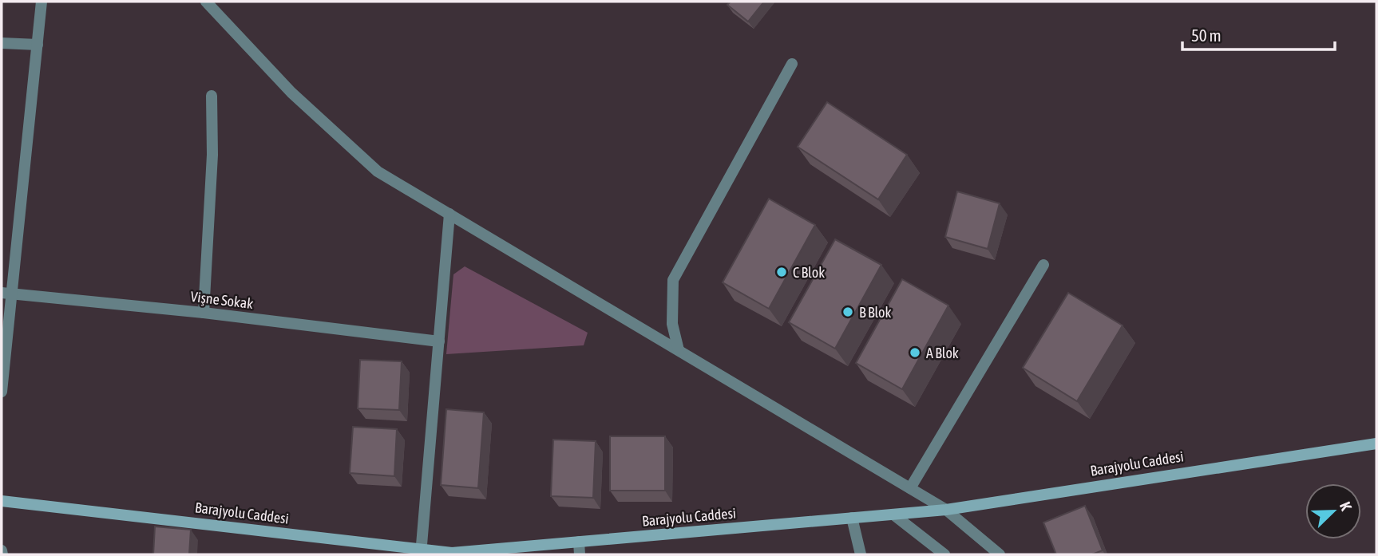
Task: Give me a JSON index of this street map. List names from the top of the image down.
{
  "streets": {
    "street": ["Vişne Sokak", "Barajyolu Caddesi"]
  },
  "places": ["C Blok", "B Blok", "A Blok"],
  "scale_bar": "50 m",
  "north": "top right"
}
